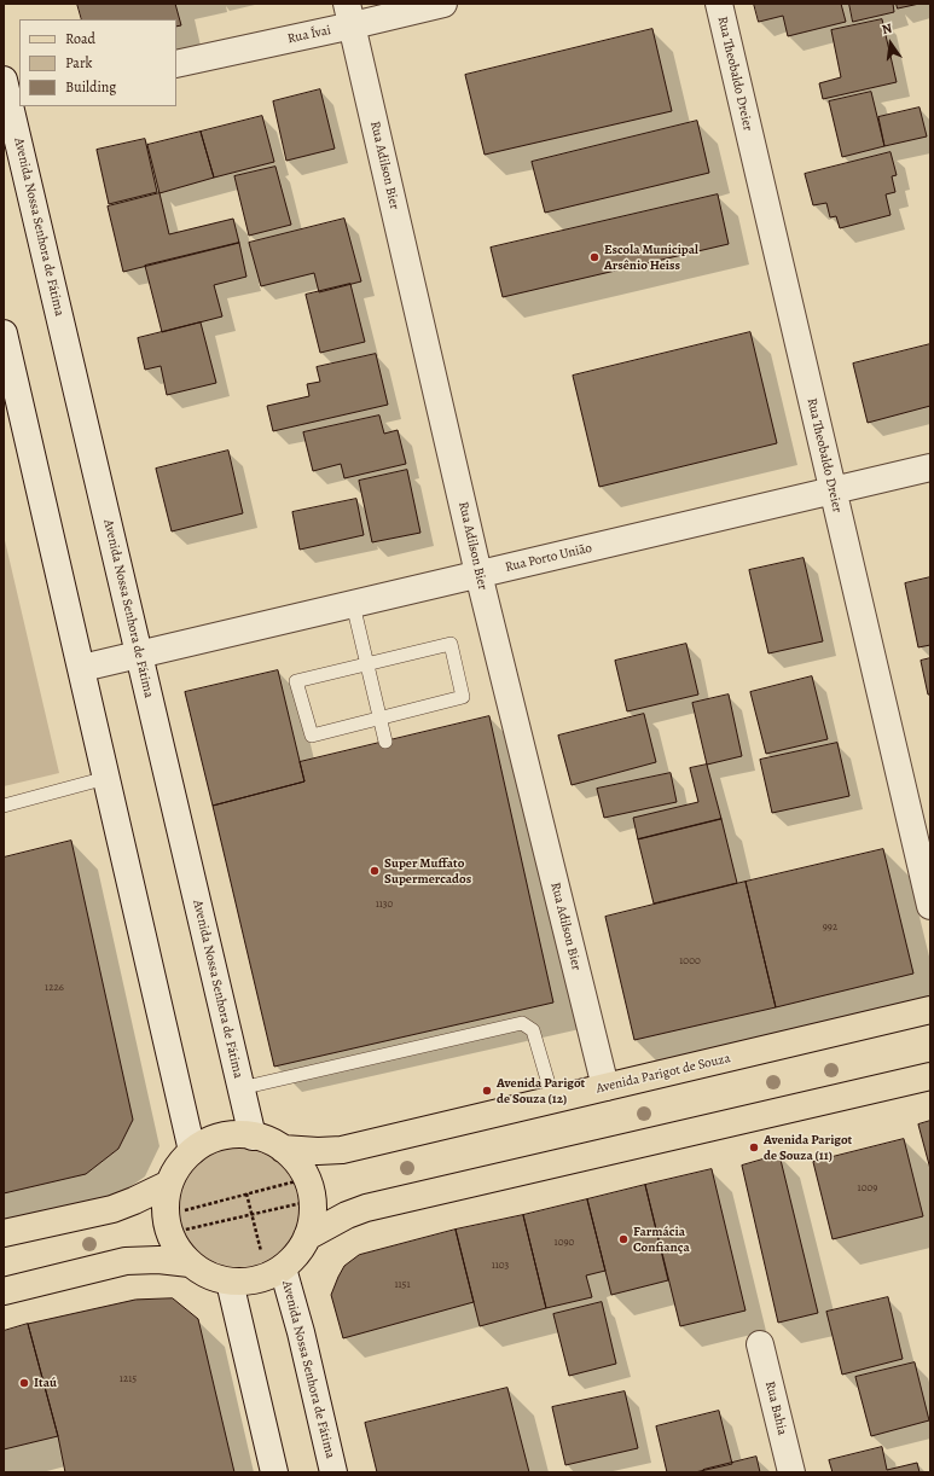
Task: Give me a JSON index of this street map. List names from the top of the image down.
{
  "streets": {
    "main road": ["Avenida Parigot de Souza"],
    "street": [
      "Rua Ívai",
      "Rua Theobaldo Dreier",
      "Rua Adilson Bier",
      "Avenida Nossa Senhora de Fátima",
      "Rua Porto União",
      "Rua Bahia"
    ]
  },
  "crossings": [
    ["Rua Ívai", "Rua Adilson Bier"],
    ["Rua Theobaldo Dreier", "Rua Porto União"],
    ["Rua Adilson Bier", "Rua Porto União"],
    ["Rua Adilson Bier", "Avenida Parigot de Souza"],
    ["Avenida Nossa Senhora de Fátima", "Rua Porto União"],
    ["Avenida Nossa Senhora de Fátima", "Avenida Parigot de Souza"]
  ],
  "places": [
    "Escola Municipal Arsênio Heiss",
    "Super Muffato Supermercados",
    "Avenida Parigot de Souza (12)",
    "Avenida Parigot de Souza (11)",
    "Farmácia Confiança",
    "Itaú"
  ],
  "house_numbers": [
    "1130",
    "992",
    "1000",
    "1226",
    "1009",
    "1090",
    "1103",
    "1151",
    "1215"
  ],
  "legend": ["Road", "Park", "Building"],
  "north": "top"
}
